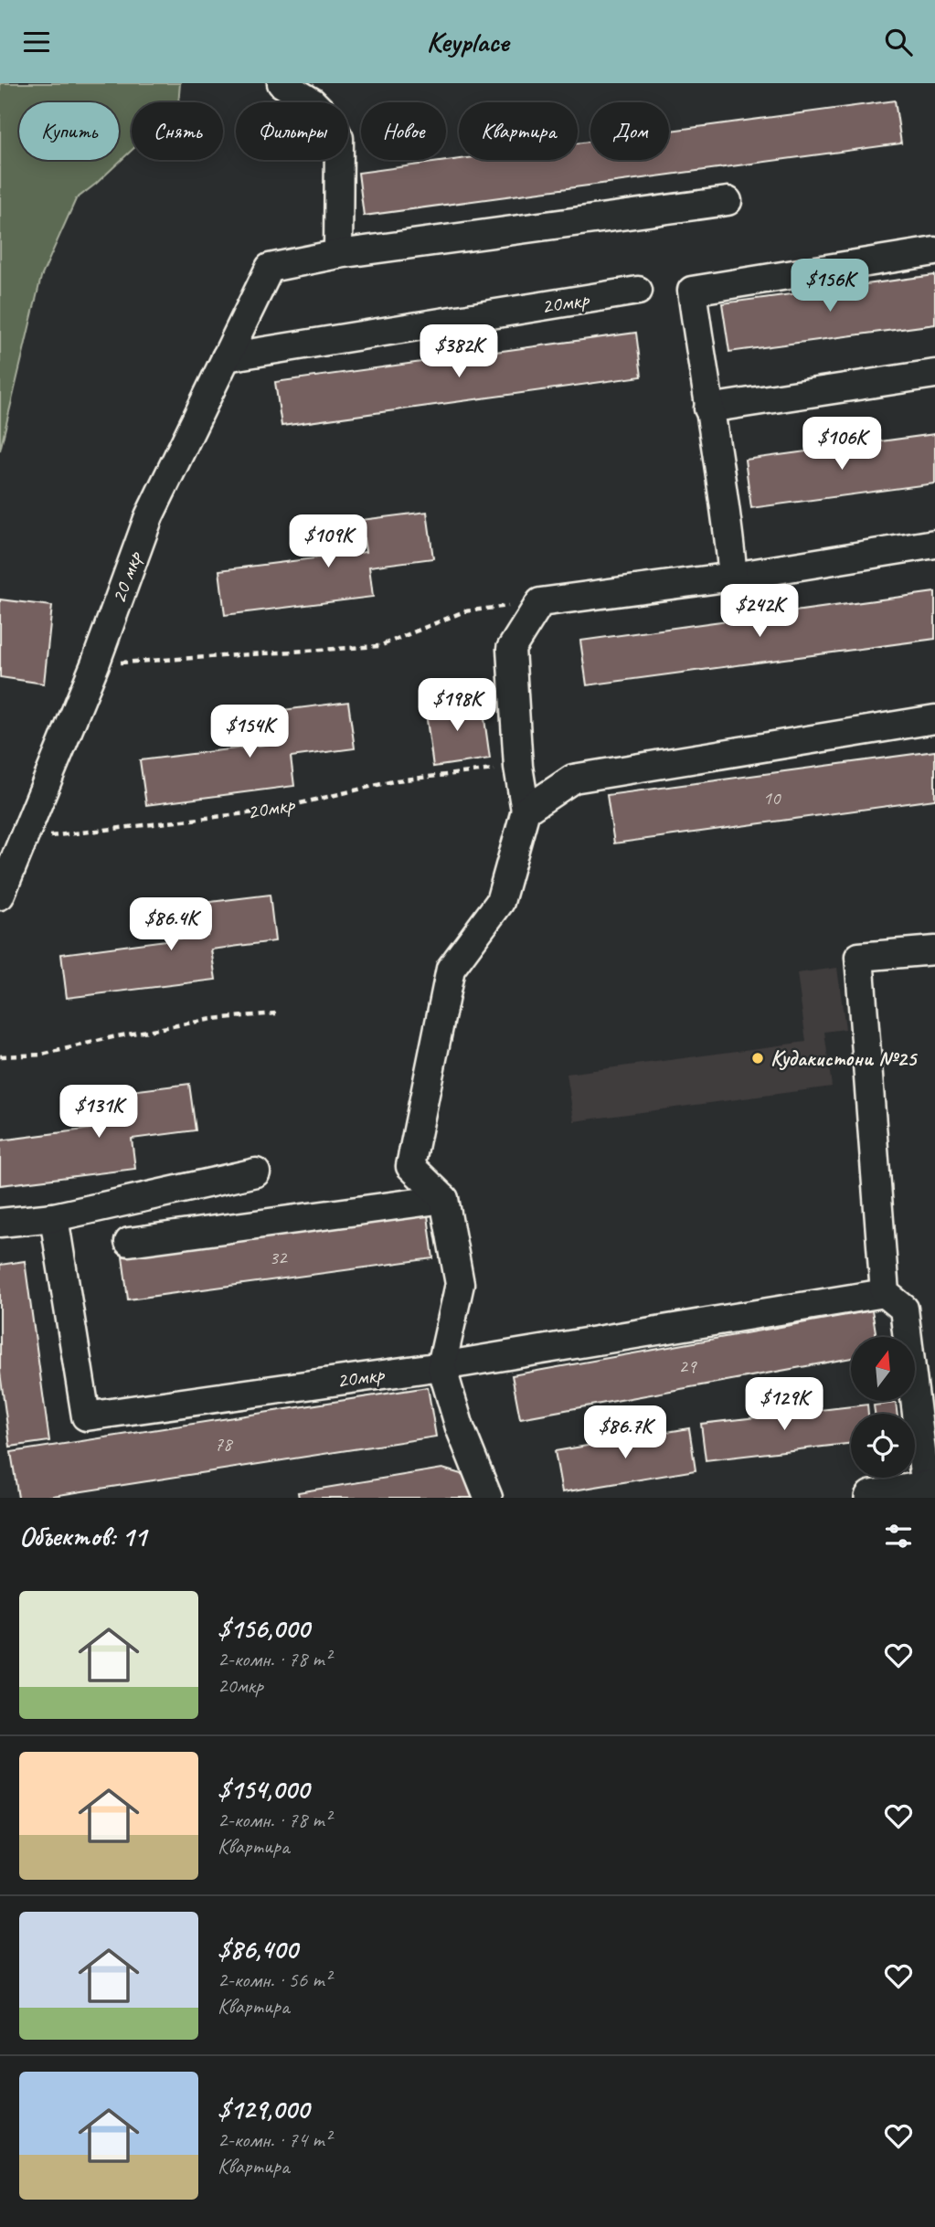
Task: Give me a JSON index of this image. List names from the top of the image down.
{
  "streets": {
    "street": ["20мкр", "20 мкр"]
  },
  "crossings": [
    ["20мкр", "20 мкр"]
  ],
  "places": ["Кудакистони №25"],
  "house_numbers": [
    "10",
    "32",
    "29",
    "78"
  ],
  "north": "top",
  "page": {
    "header": "Keyplace",
    "chip": [
      "Купить",
      "Снять",
      "Фильтры",
      "Новое",
      "Квартира",
      "Дом"
    ],
    "price": [
      "$156K",
      "$382K",
      "$106K",
      "$109K",
      "$242K",
      "$198K",
      "$154K",
      "$86.4K",
      "$131K",
      "$129K",
      "$86.7K"
    ],
    "heading": "Объектов: 11",
    "list": [
      {
        "name": "$156,000",
        "note": "2-комн. · 78 m² · 20мкр"
      },
      {
        "name": "$154,000",
        "note": "2-комн. · 78 m² · Квартира"
      },
      {
        "name": "$86,400",
        "note": "2-комн. · 56 m² · Квартира"
      },
      {
        "name": "$129,000",
        "note": "2-комн. · 74 m² · Квартира"
      }
    ]
  }
}
